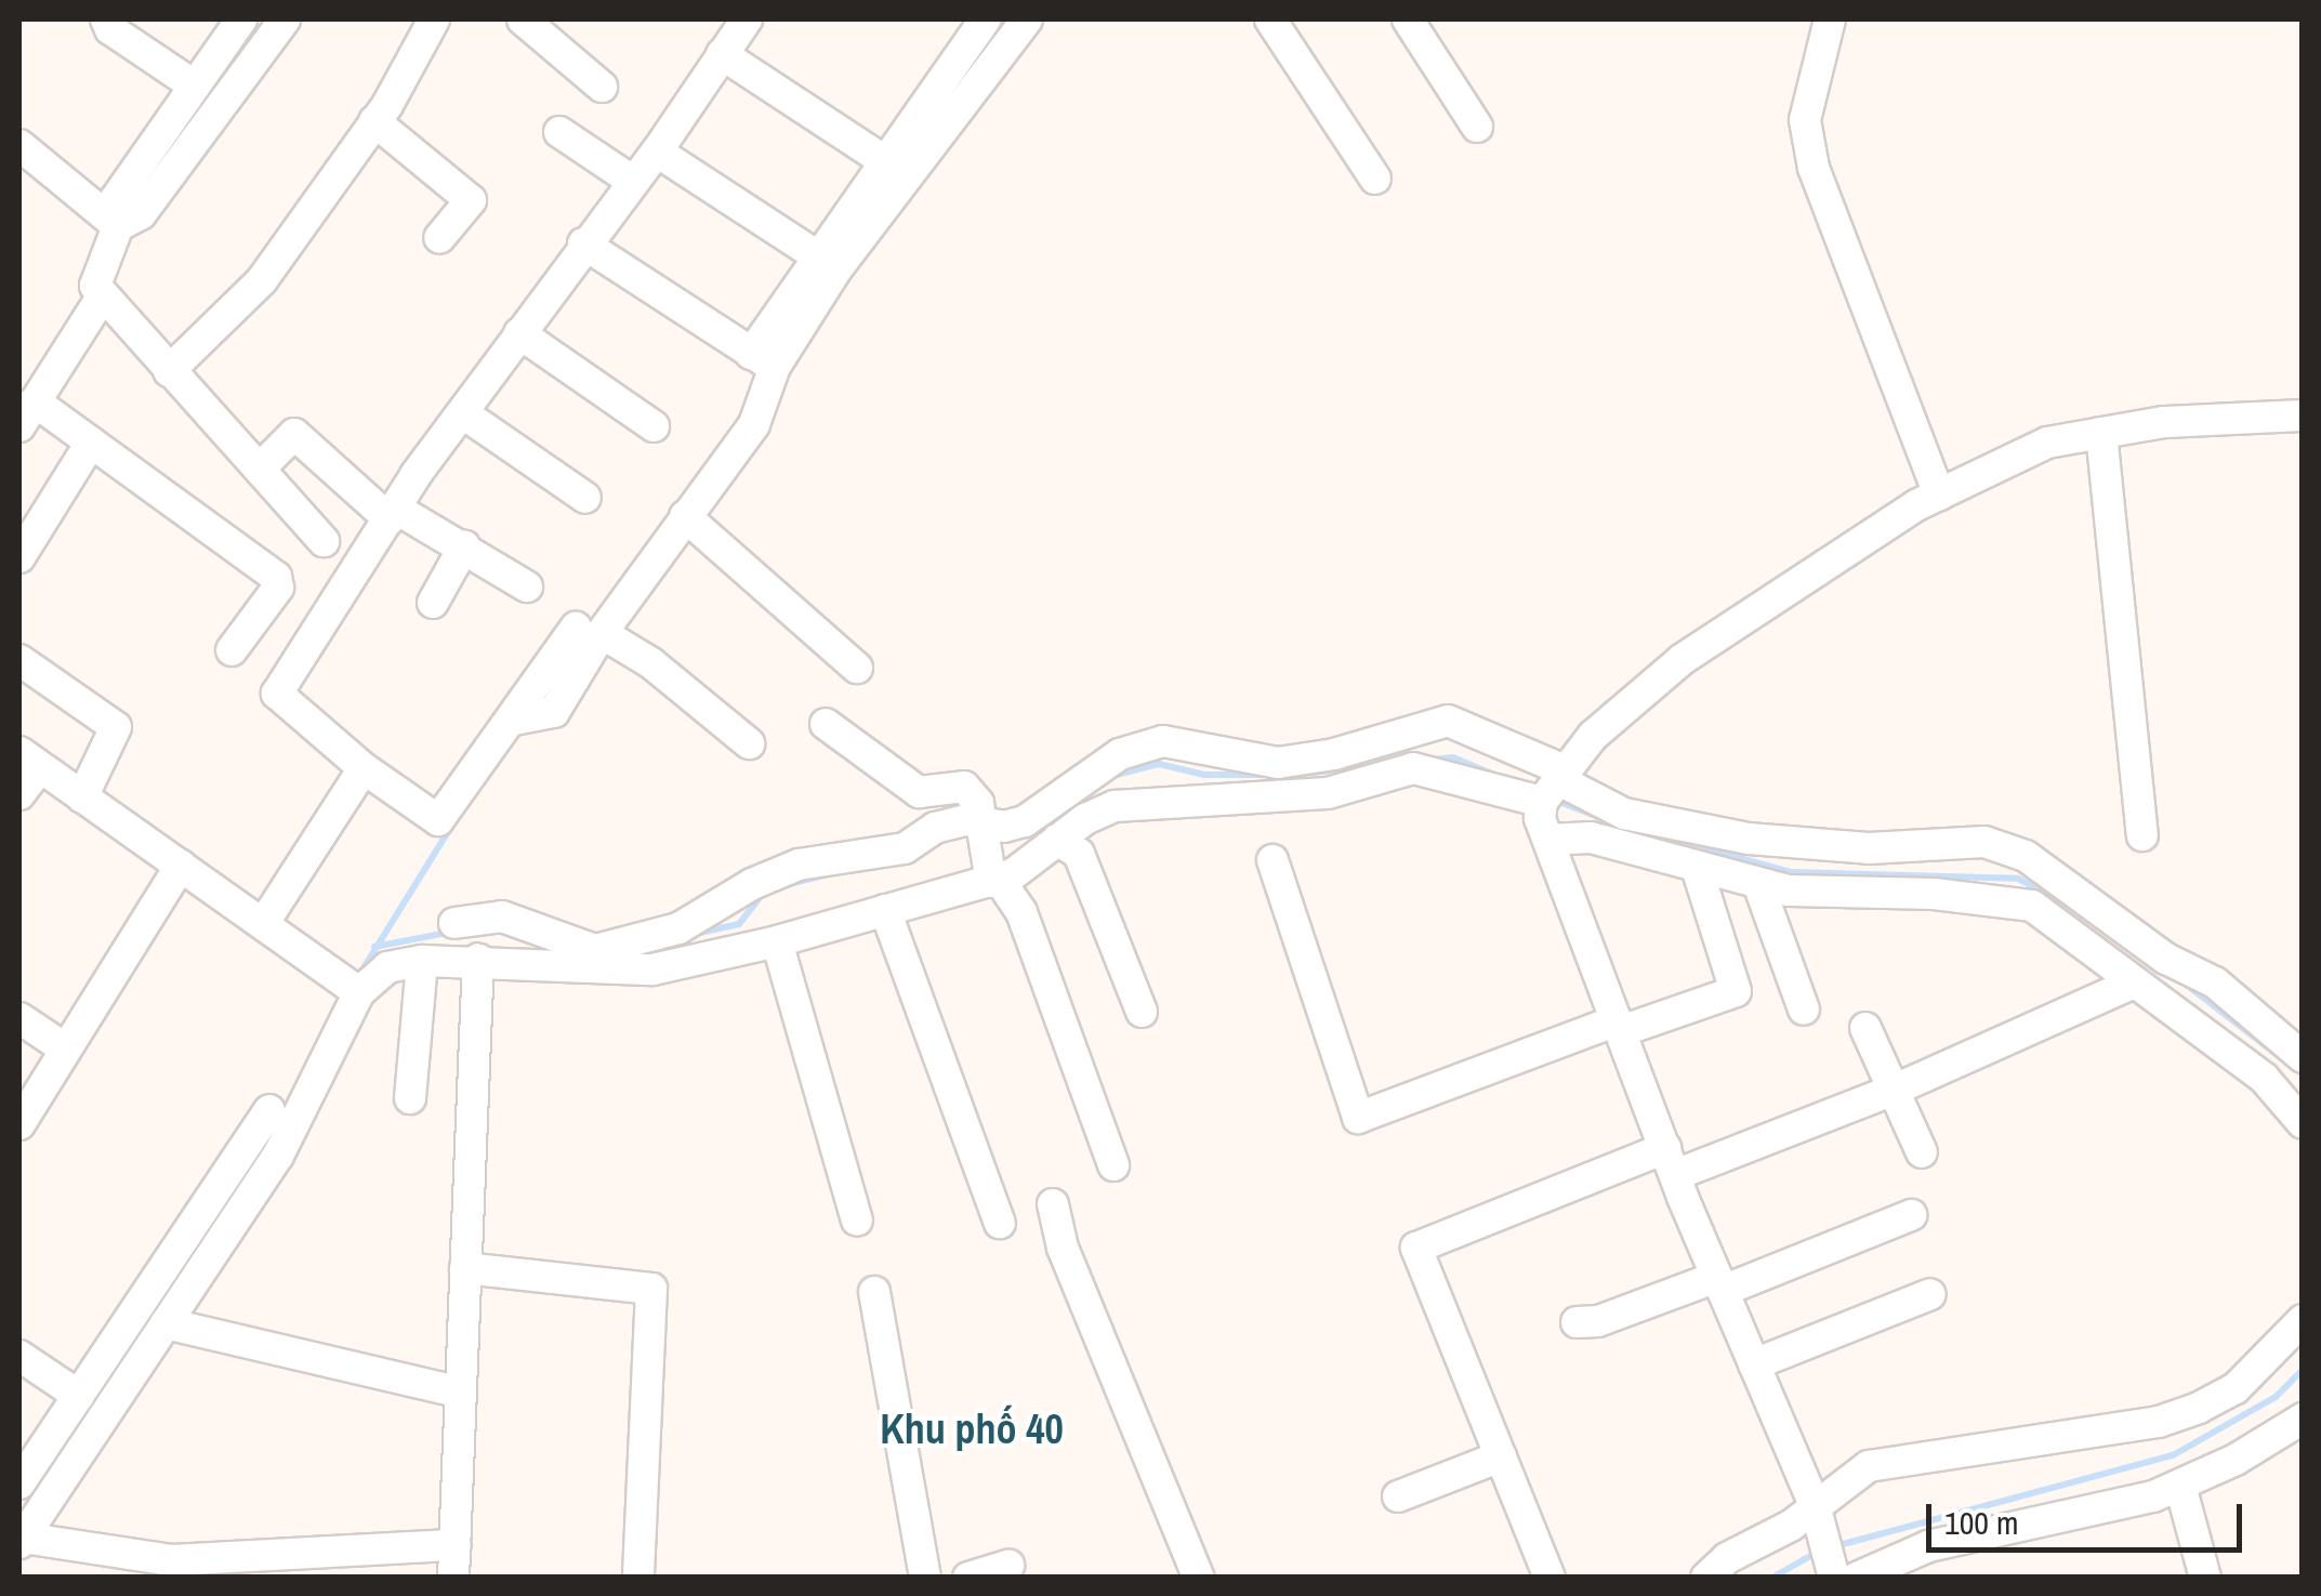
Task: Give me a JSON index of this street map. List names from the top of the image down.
{
  "districts": ["Khu phố 40"],
  "scale_bar": "100 m"
}
